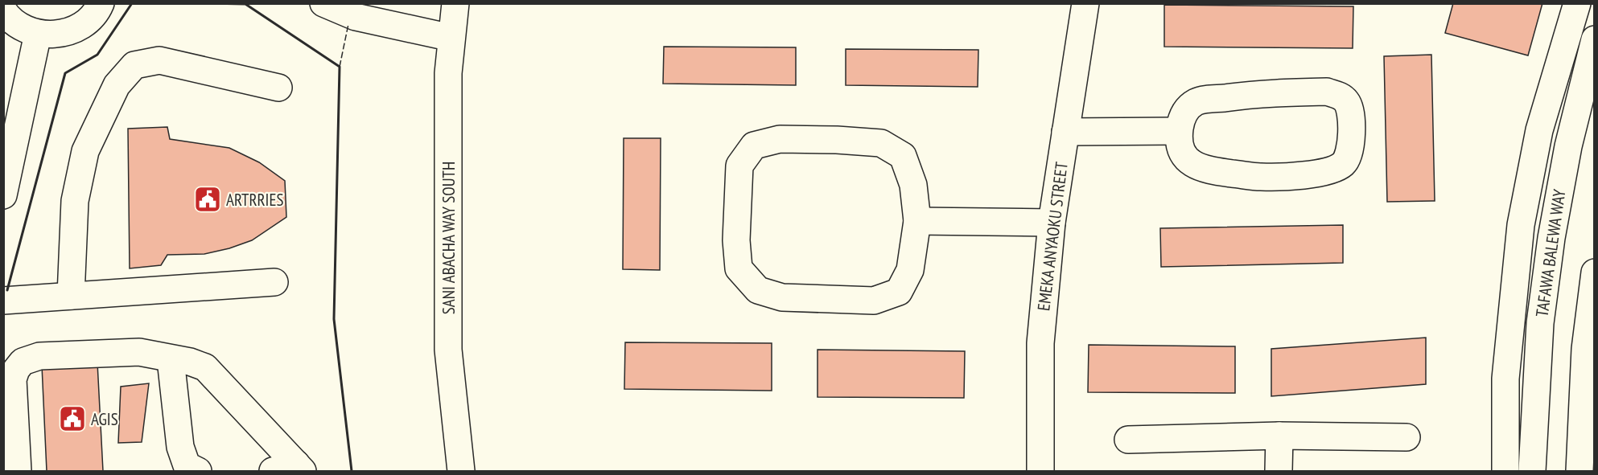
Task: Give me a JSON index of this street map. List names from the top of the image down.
{
  "streets": {
    "main road": ["EMEKA ANYAOKU STREET", "SANI ABACHA WAY SOUTH", "TAFAWA BALEWA WAY"]
  },
  "places": {
    "public building": ["ARTRRIES", "AGIS"]
  }
}
